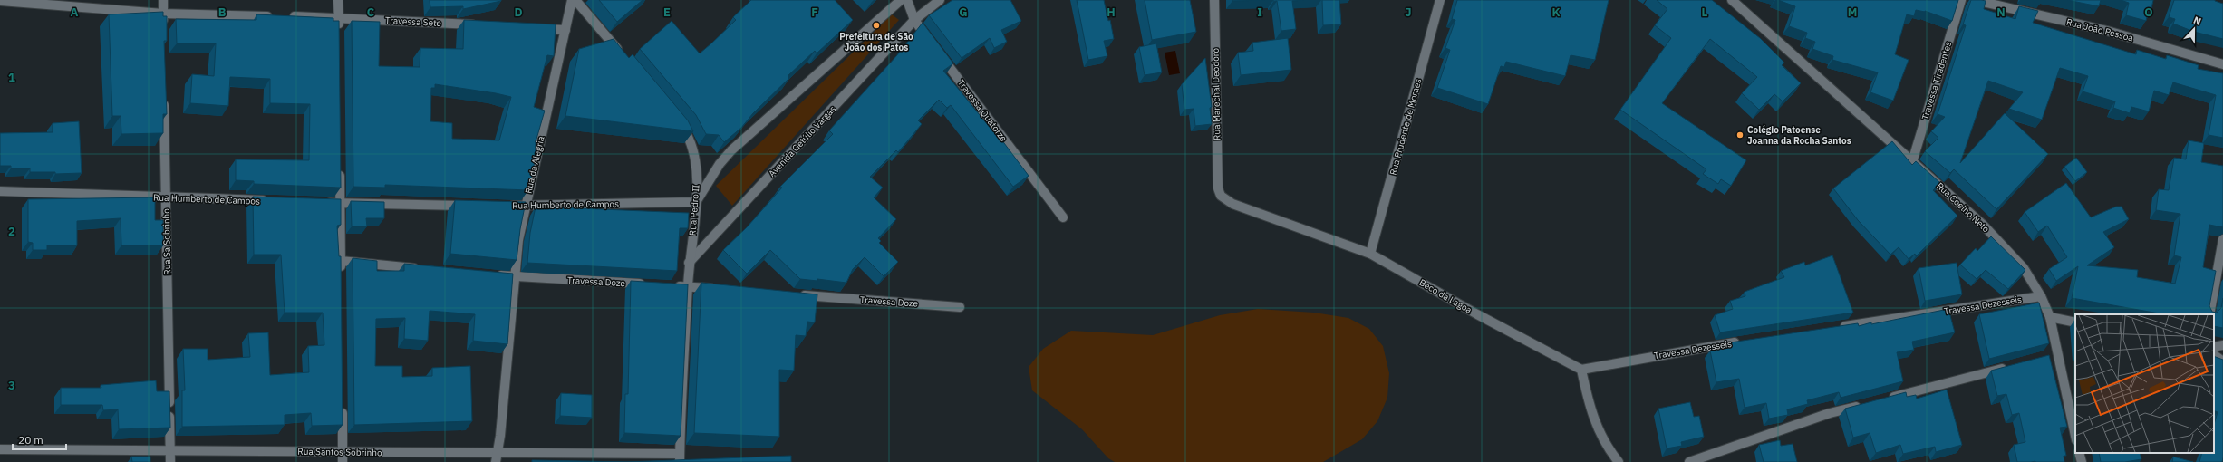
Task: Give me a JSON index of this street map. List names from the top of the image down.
{
  "streets": {
    "street": [
      "Travessa Sete",
      "Rua João Pessoa",
      "Travessa Tiradentes",
      "Rua Marechal Deodoro",
      "Travessa Quatorze",
      "Rua Prudente de Moraes",
      "Avenida Getúlio Vargas",
      "Rua da Alegria",
      "Rua Humberto de Campos",
      "Rua Coelho Neto",
      "Rua Pedro II",
      "Rua Sa Sobrinho",
      "Travessa Doze",
      "Beco da Lagoa",
      "Travessa Dezesseis",
      "Rua Santos Sobrinho"
    ]
  },
  "crossings": [
    ["Travessa Tiradentes", "Rua Coelho Neto"],
    ["Rua Marechal Deodoro", "Beco da Lagoa"],
    ["Travessa Quatorze", "Avenida Getúlio Vargas"],
    ["Rua Prudente de Moraes", "Beco da Lagoa"],
    ["Avenida Getúlio Vargas", "Rua Pedro II"],
    ["Rua da Alegria", "Rua Humberto de Campos"],
    ["Rua da Alegria", "Travessa Doze"],
    ["Rua da Alegria", "Rua Santos Sobrinho"],
    ["Rua Humberto de Campos", "Rua Pedro II"],
    ["Rua Humberto de Campos", "Rua Sa Sobrinho"],
    ["Rua Coelho Neto", "Travessa Dezesseis"],
    ["Rua Pedro II", "Rua Santos Sobrinho"],
    ["Rua Sa Sobrinho", "Rua Santos Sobrinho"],
    ["Beco da Lagoa", "Travessa Dezesseis"]
  ],
  "places": ["Prefeitura de São João dos Patos", "Colégio Patoense Joanna da Rocha Santos"],
  "scale_bar": "20 m",
  "north": "top",
  "grid": {
    "columns": [
      "A",
      "B",
      "C",
      "D",
      "E",
      "F",
      "G",
      "H",
      "I",
      "J",
      "K",
      "L",
      "M",
      "N",
      "O"
    ],
    "rows": ["1", "2", "3"]
  }
}
